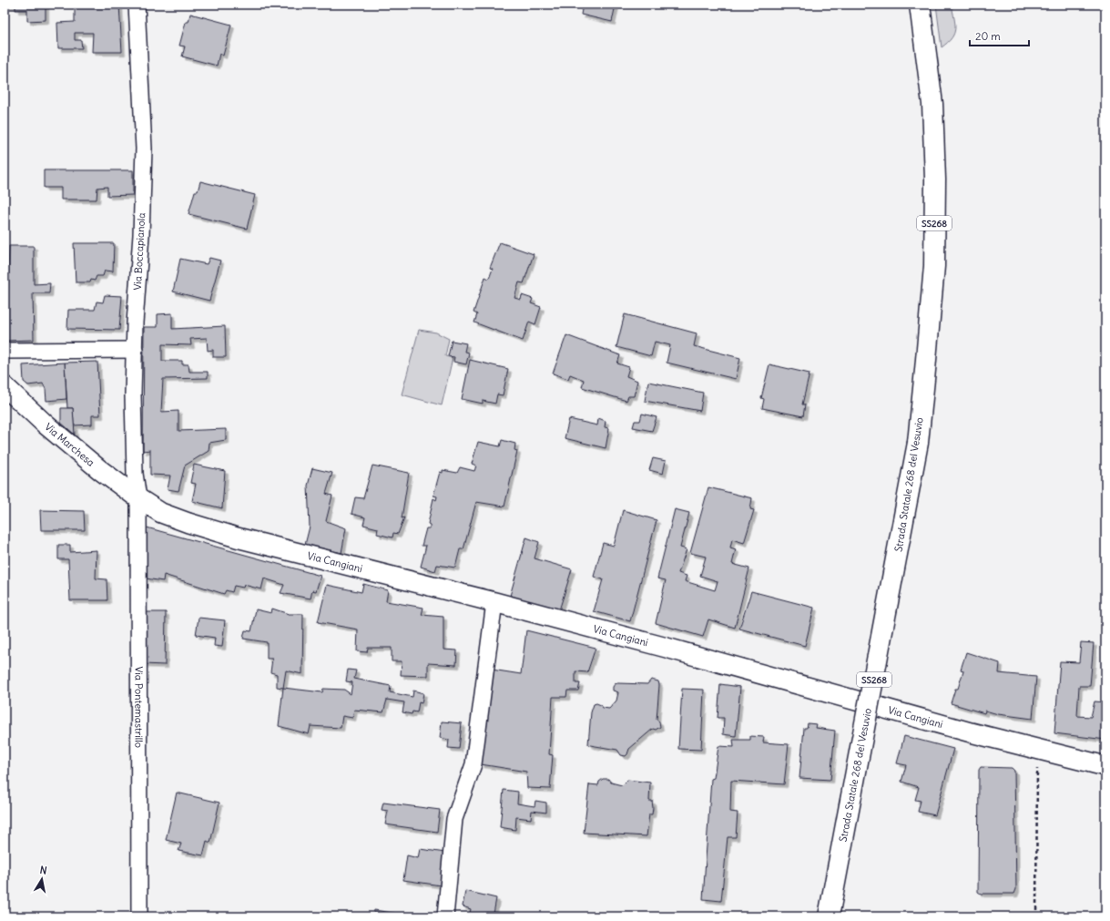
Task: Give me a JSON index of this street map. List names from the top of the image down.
{
  "streets": {
    "highway": ["SS268", "Strada Statale 268 del Vesuvio"],
    "street": [
      "Via Boccapianola",
      "Via Marchesa",
      "Via Cangiani",
      "Via Pontemastrillo"
    ]
  },
  "crossings": [
    ["Via Boccapianola", "Via Marchesa"],
    ["Via Boccapianola", "Via Cangiani"],
    ["Via Boccapianola", "Via Pontemastrillo"],
    ["Via Marchesa", "Via Cangiani"],
    ["Via Marchesa", "Via Pontemastrillo"],
    ["Via Cangiani", "Via Pontemastrillo"]
  ],
  "scale_bar": "20 m",
  "north": "top"
}
